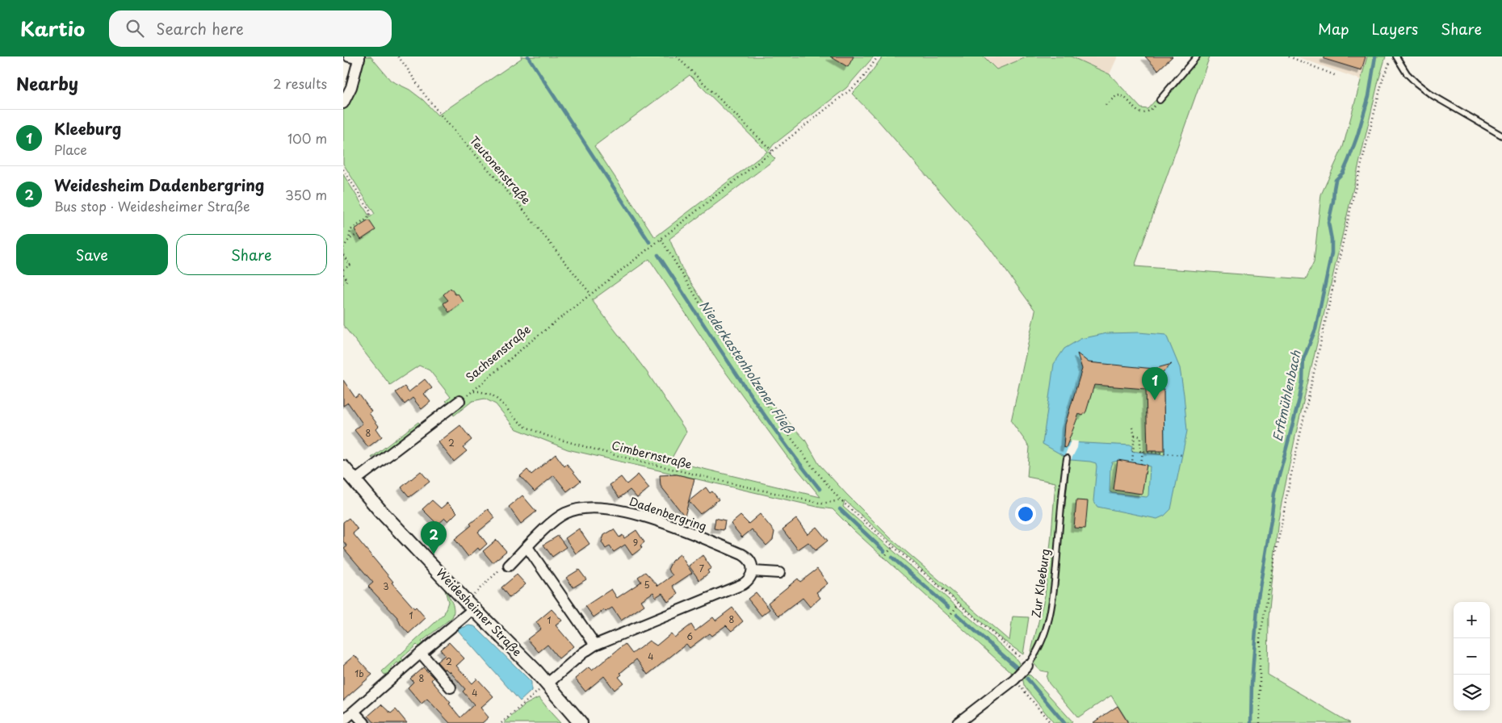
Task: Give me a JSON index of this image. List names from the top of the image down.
{
  "streets": {
    "street": ["Dadenbergring", "Zur Kleeburg", "Weidesheimer Straße"],
    "path": ["Teutonenstraße", "Sachsenstraße", "Cimbernstraße"]
  },
  "crossings": [
    ["Teutonenstraße", "Sachsenstraße"],
    ["Sachsenstraße", "Cimbernstraße"]
  ],
  "water": ["Niederkastenholzener Fließ", "Erftmühlenbach"],
  "house_numbers": [
    "8",
    "2",
    "9",
    "7",
    "5",
    "3",
    "1",
    "8",
    "1",
    "6",
    "4",
    "2",
    "1b",
    "8",
    "4"
  ],
  "page": {
    "header": "Kartio",
    "search": "Search here",
    "nav": ["Map", "Layers", "Share"],
    "heading": ["Nearby", "2 results"],
    "list": [
      {
        "mark": "1",
        "name": "Kleeburg",
        "note": "Place",
        "value": "100 m"
      },
      {
        "mark": "2",
        "name": "Weidesheim Dadenbergring",
        "note": "Bus stop · Weidesheimer Straße",
        "value": "350 m"
      }
    ],
    "buttons": ["Save", "Share"],
    "pins": ["1", "2"],
    "map_buttons": ["+", "−"]
  }
}
